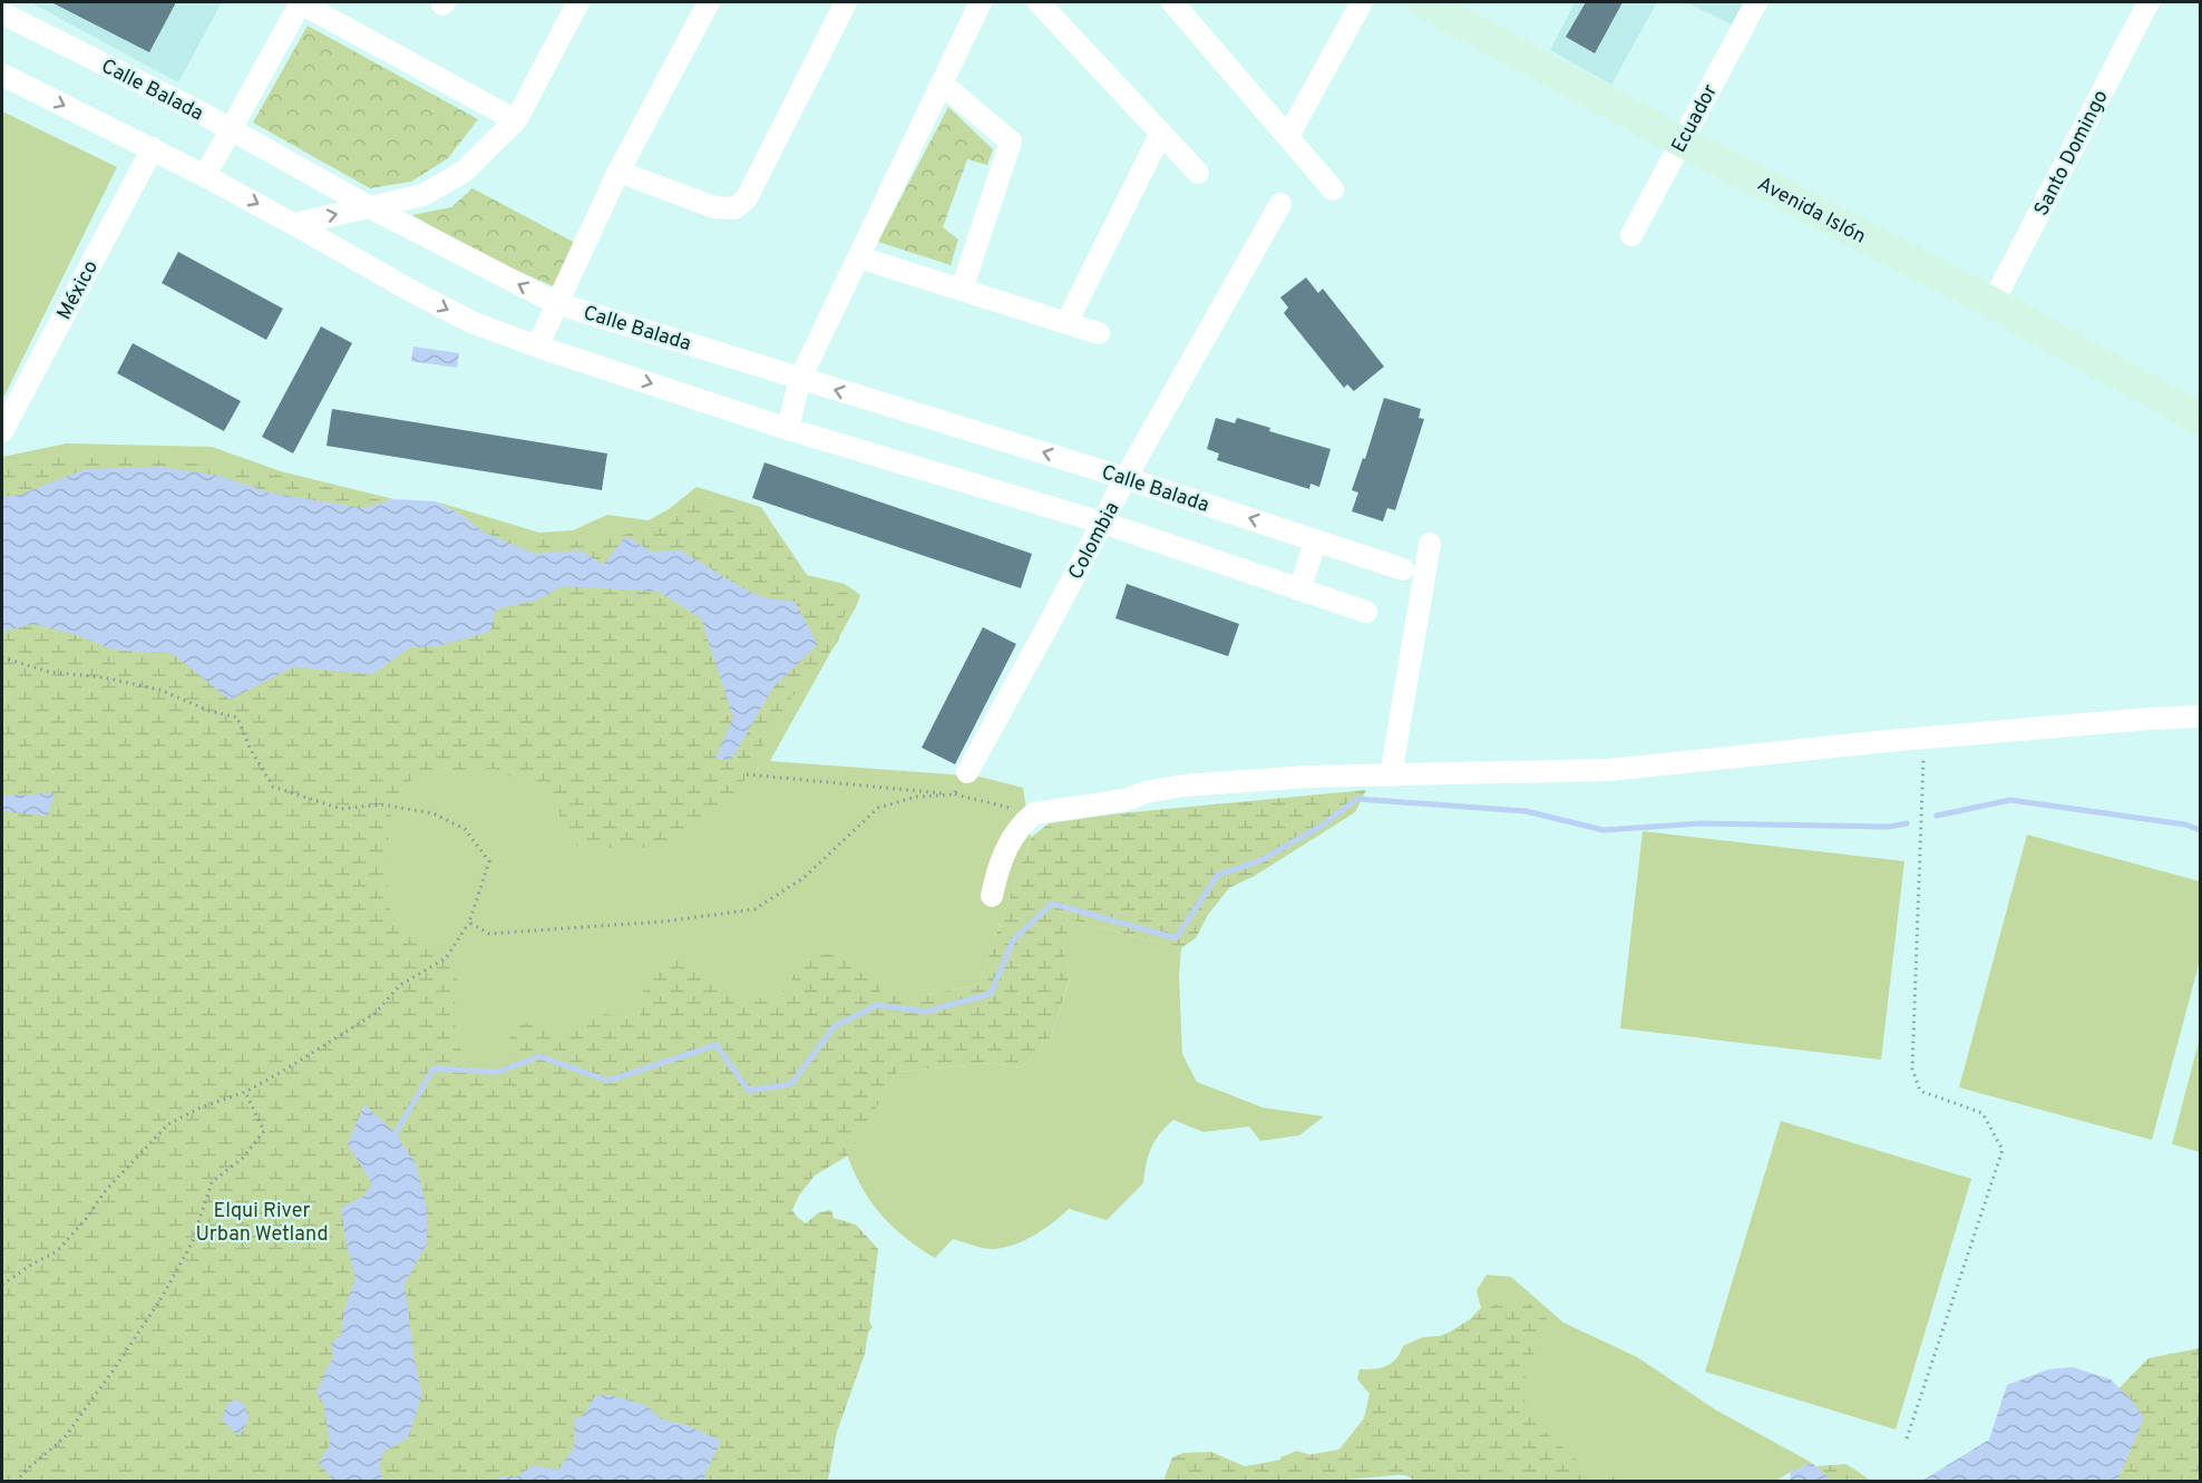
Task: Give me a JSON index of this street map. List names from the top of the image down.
{
  "streets": {
    "main road": ["Avenida Islón"],
    "street": [
      "Calle Balada",
      "Ecuador",
      "Santo Domingo",
      "México",
      "Colombia"
    ]
  },
  "crossings": [
    ["Calle Balada", "Colombia"],
    ["Ecuador", "Avenida Islón"],
    ["Santo Domingo", "Avenida Islón"]
  ],
  "parks": ["Elqui River Urban Wetland"]
}
